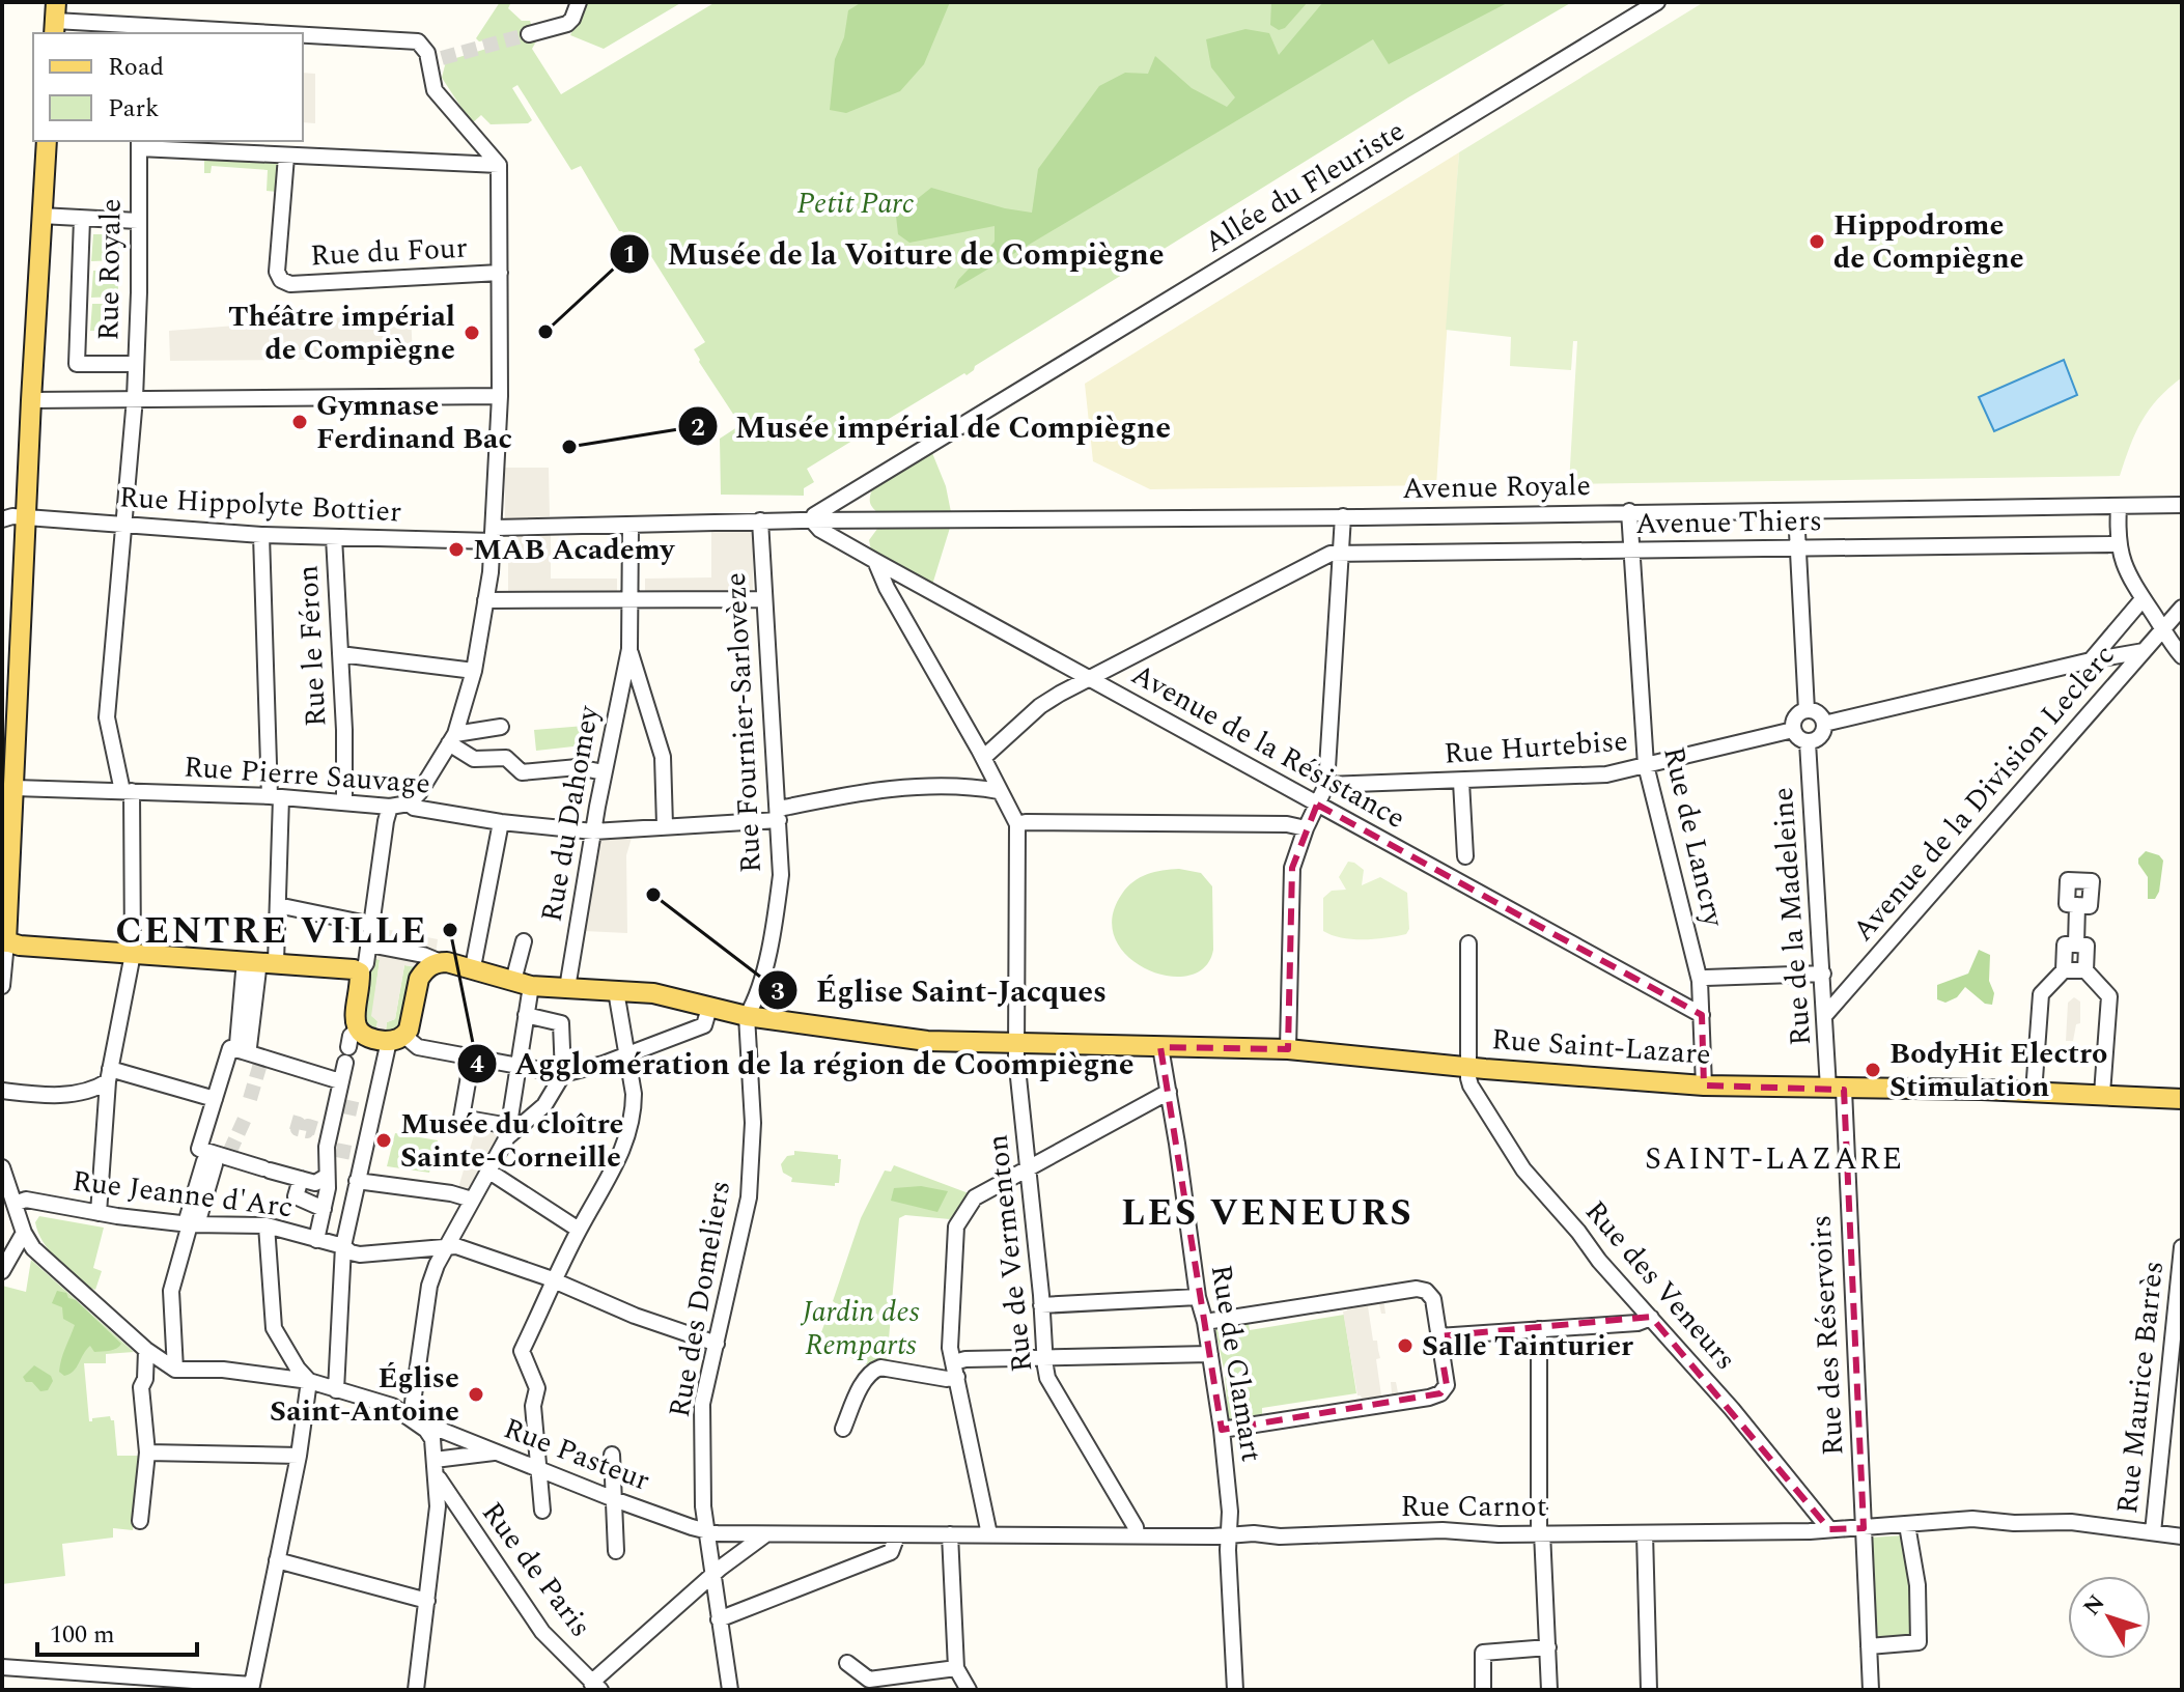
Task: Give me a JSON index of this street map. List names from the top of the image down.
{
  "streets": {
    "main road": ["Rue Saint-Lazare"],
    "street": [
      "Allée du Fleuriste",
      "Rue du Four",
      "Rue Royale",
      "Avenue Royale",
      "Rue Hippolyte Bottier",
      "Avenue Thiers",
      "Rue le Féron",
      "Rue Fournier-Sarlovèze",
      "Avenue de la Résistance",
      "Rue Hurtebise",
      "Rue Pierre Sauvage",
      "Avenue de la Division Leclerc",
      "Rue du Dahomey",
      "Rue de Lancry",
      "Rue de la Madeleine",
      "Rue Jeanne d'Arc",
      "Rue de Vermenton",
      "Rue des Veneurs",
      "Rue des Domeliers",
      "Rue des Réservoirs",
      "Rue de Clamart",
      "Rue Maurice Barrès",
      "Rue Pasteur",
      "Rue Carnot",
      "Rue de Paris"
    ]
  },
  "crossings": [
    ["Allée du Fleuriste", "Avenue Royale"],
    ["Allée du Fleuriste", "Avenue de la Résistance"],
    ["Rue Royale", "Rue Hippolyte Bottier"],
    ["Rue Royale", "Rue Pierre Sauvage"],
    ["Rue Royale", "Rue Jeanne d'Arc"],
    ["Avenue Royale", "Rue Hippolyte Bottier"],
    ["Avenue Royale", "Rue Fournier-Sarlovèze"],
    ["Avenue Royale", "Avenue de la Résistance"],
    ["Avenue Royale", "Rue de Lancry"],
    ["Rue Hippolyte Bottier", "Rue le Féron"],
    ["Avenue Thiers", "Rue de Lancry"],
    ["Rue le Féron", "Rue Pierre Sauvage"],
    ["Rue Fournier-Sarlovèze", "Rue Pierre Sauvage"],
    ["Rue Fournier-Sarlovèze", "Rue Saint-Lazare"],
    ["Rue Fournier-Sarlovèze", "Rue des Domeliers"],
    ["Avenue de la Résistance", "Rue de Lancry"],
    ["Rue Hurtebise", "Rue de Lancry"],
    ["Rue Hurtebise", "Rue de la Madeleine"],
    ["Rue Pierre Sauvage", "Rue du Dahomey"],
    ["Avenue de la Division Leclerc", "Rue de la Madeleine"],
    ["Rue du Dahomey", "Rue Saint-Lazare"],
    ["Rue de Lancry", "Rue Saint-Lazare"],
    ["Rue de la Madeleine", "Rue Saint-Lazare"],
    ["Rue de la Madeleine", "Rue des Réservoirs"],
    ["Rue Saint-Lazare", "Rue de Vermenton"],
    ["Rue Saint-Lazare", "Rue des Veneurs"],
    ["Rue Saint-Lazare", "Rue des Domeliers"],
    ["Rue Saint-Lazare", "Rue des Réservoirs"],
    ["Rue Saint-Lazare", "Rue de Clamart"],
    ["Rue de Vermenton", "Rue Carnot"],
    ["Rue des Veneurs", "Rue Carnot"],
    ["Rue des Domeliers", "Rue Pasteur"],
    ["Rue des Domeliers", "Rue Carnot"],
    ["Rue des Réservoirs", "Rue Carnot"],
    ["Rue de Clamart", "Rue Carnot"],
    ["Rue Maurice Barrès", "Rue Carnot"],
    ["Rue Pasteur", "Rue Carnot"]
  ],
  "districts": ["CENTRE VILLE", "SAINT-LAZARE", "LES VENEURS"],
  "parks": ["Petit Parc", "Jardin des Remparts"],
  "places": [
    "Hippodrome de Compiègne",
    "Musée de la Voiture de Compiègne",
    "Théâtre impérial de Compiègne",
    "Gymnase Ferdinand Bac",
    "Musée impérial de Compiègne",
    "MAB Academy",
    "Église Saint-Jacques",
    "Agglomération de la région de Coompiègne",
    "BodyHit Electro Stimulation",
    "Musée du cloître Sainte-Corneille",
    "Salle Tainturier",
    "Église Saint-Antoine"
  ],
  "legend": ["Road", "Park"],
  "scale_bar": "100 m",
  "north": "top left"
}
